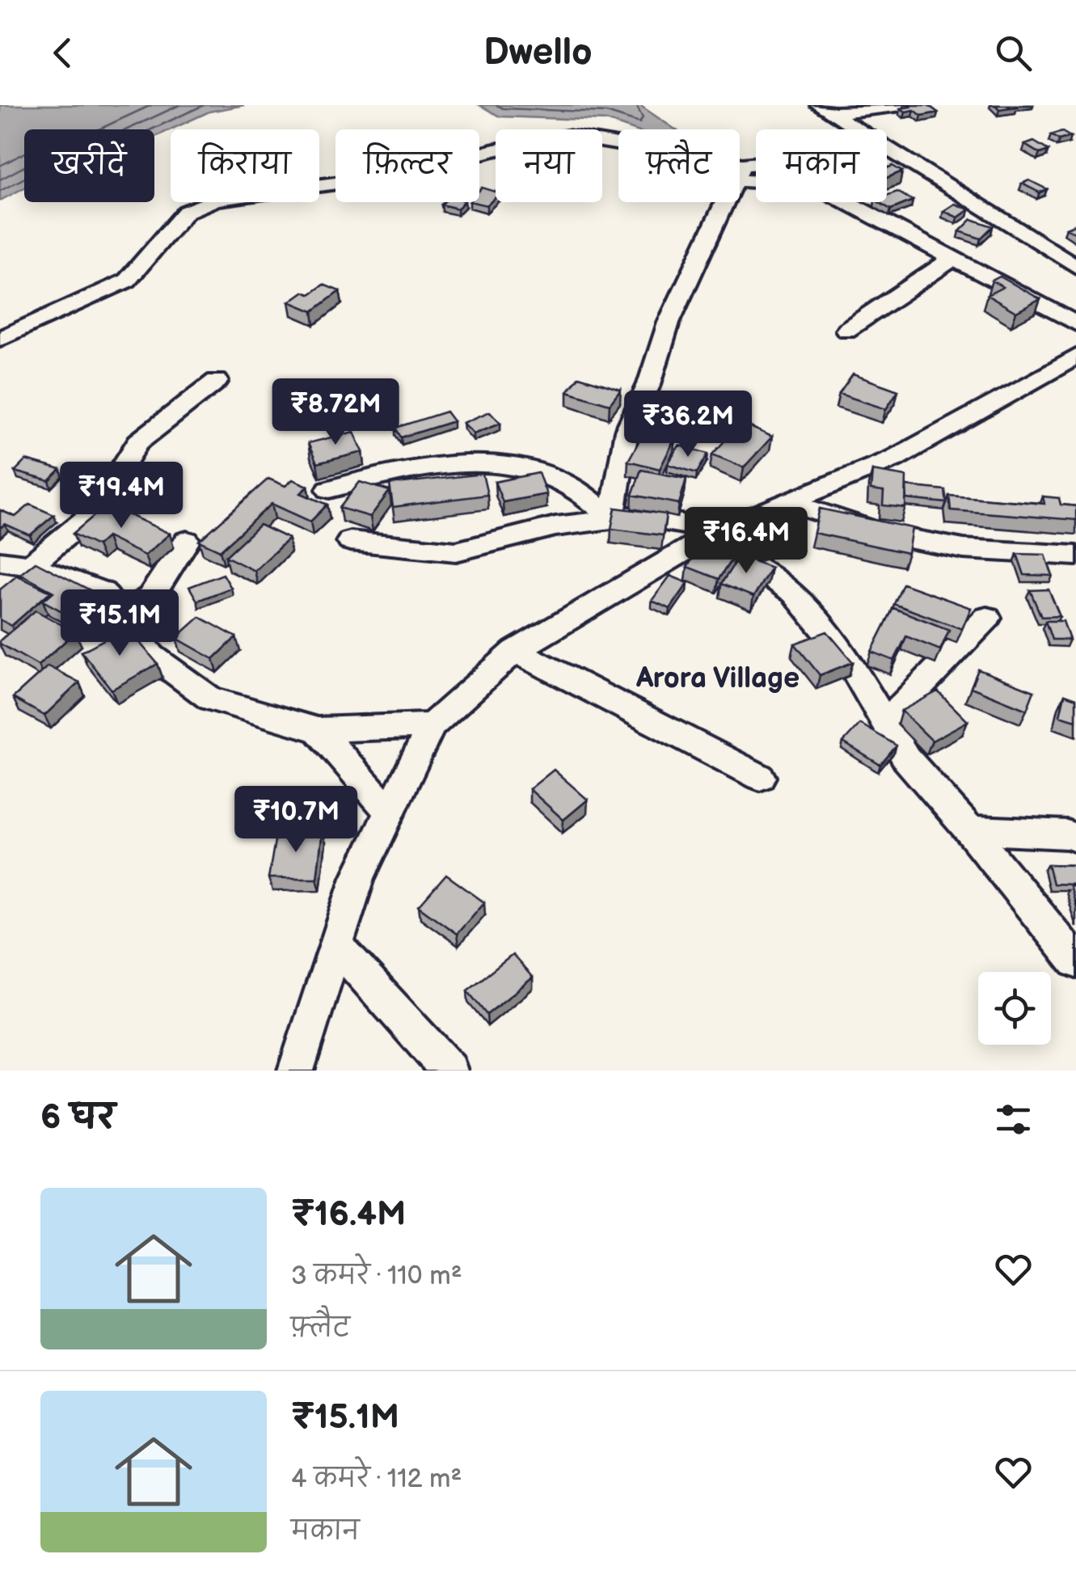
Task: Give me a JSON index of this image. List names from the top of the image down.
{
  "districts": ["Arora Village"],
  "page": {
    "header": "Dwello",
    "chip": [
      "खरीदें",
      "किराया",
      "फ़िल्टर",
      "नया",
      "फ़्लैट",
      "मकान"
    ],
    "price": [
      "₹8.72M",
      "₹36.2M",
      "₹19.4M",
      "₹16.4M",
      "₹15.1M",
      "₹10.7M"
    ],
    "heading": "6 घर",
    "list": [
      {
        "name": "₹16.4M",
        "note": "3 कमरे · 110 m² · फ़्लैट"
      },
      {
        "name": "₹15.1M",
        "note": "4 कमरे · 112 m² · मकान"
      }
    ]
  }
}
